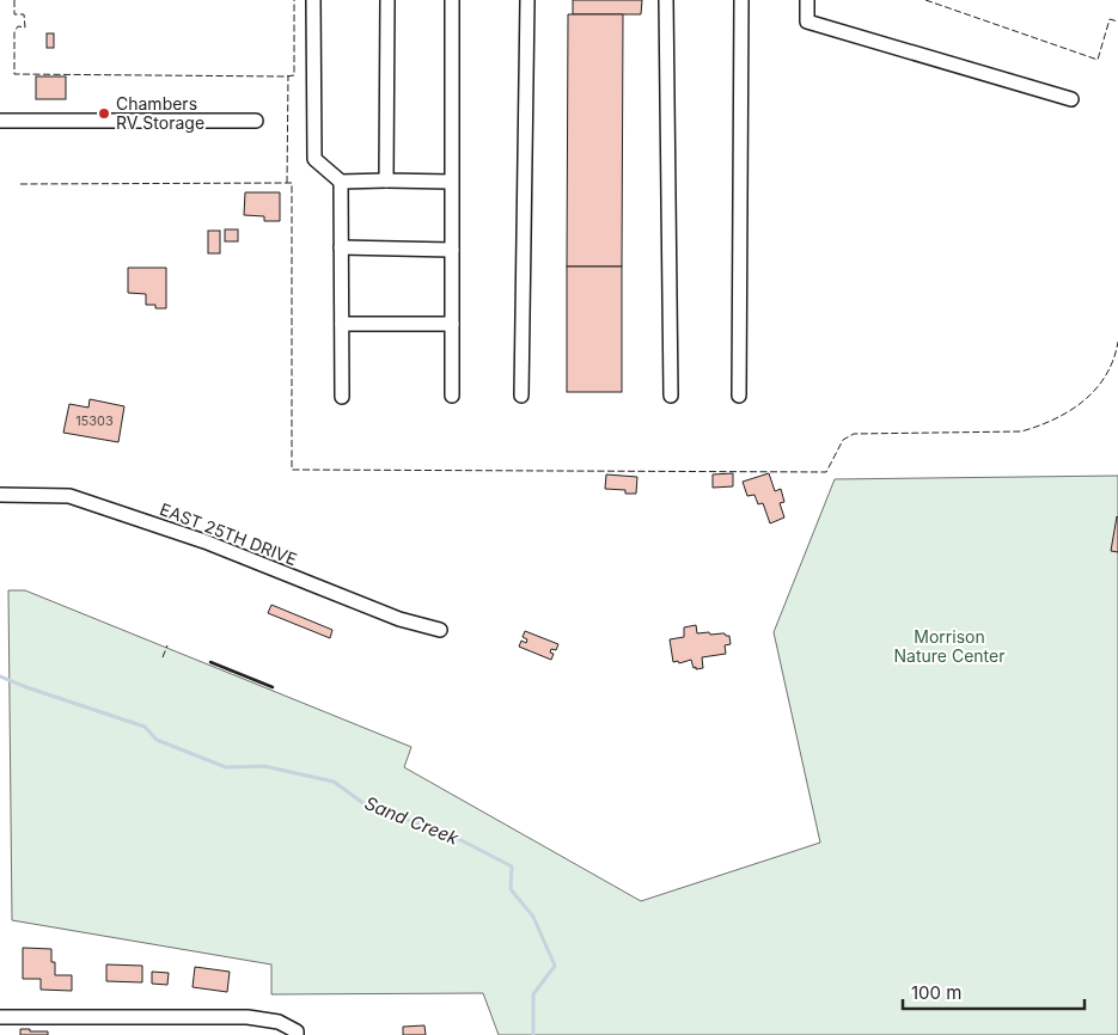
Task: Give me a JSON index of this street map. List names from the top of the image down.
{
  "streets": {
    "lane": ["EAST 25TH DRIVE"]
  },
  "water": ["Sand Creek"],
  "parks": ["Morrison Nature Center"],
  "places": ["Chambers RV Storage"],
  "house_numbers": ["15303"],
  "scale_bar": "100 m"
}
